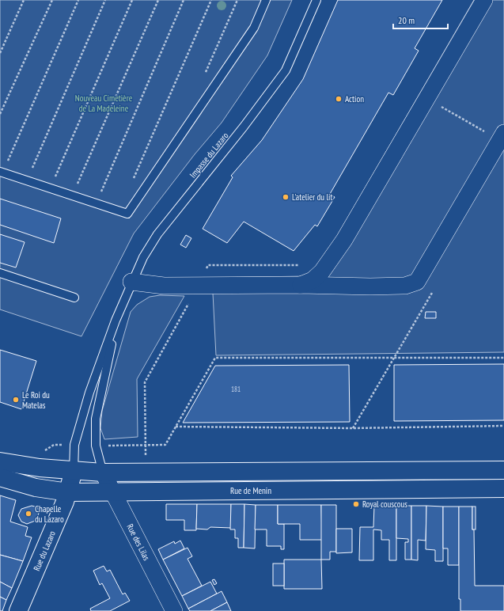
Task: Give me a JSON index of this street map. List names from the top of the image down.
{
  "streets": {
    "main road": ["Rue de Menin", "Rue du Lazaro"],
    "street": ["Rue des Lilas"],
    "lane": ["Impasse du Lazaro"]
  },
  "crossings": [
    ["Rue de Menin", "Rue des Lilas"],
    ["Rue de Menin", "Rue du Lazaro"]
  ],
  "parks": ["Nouveau Cimetière de La Madeleine"],
  "places": [
    "Action",
    "L'atelier du lit",
    "Le Roi du Matelas",
    "Royal couscous",
    "Chapelle du Lazaro"
  ],
  "house_numbers": ["181"],
  "scale_bar": "20 m"
}
